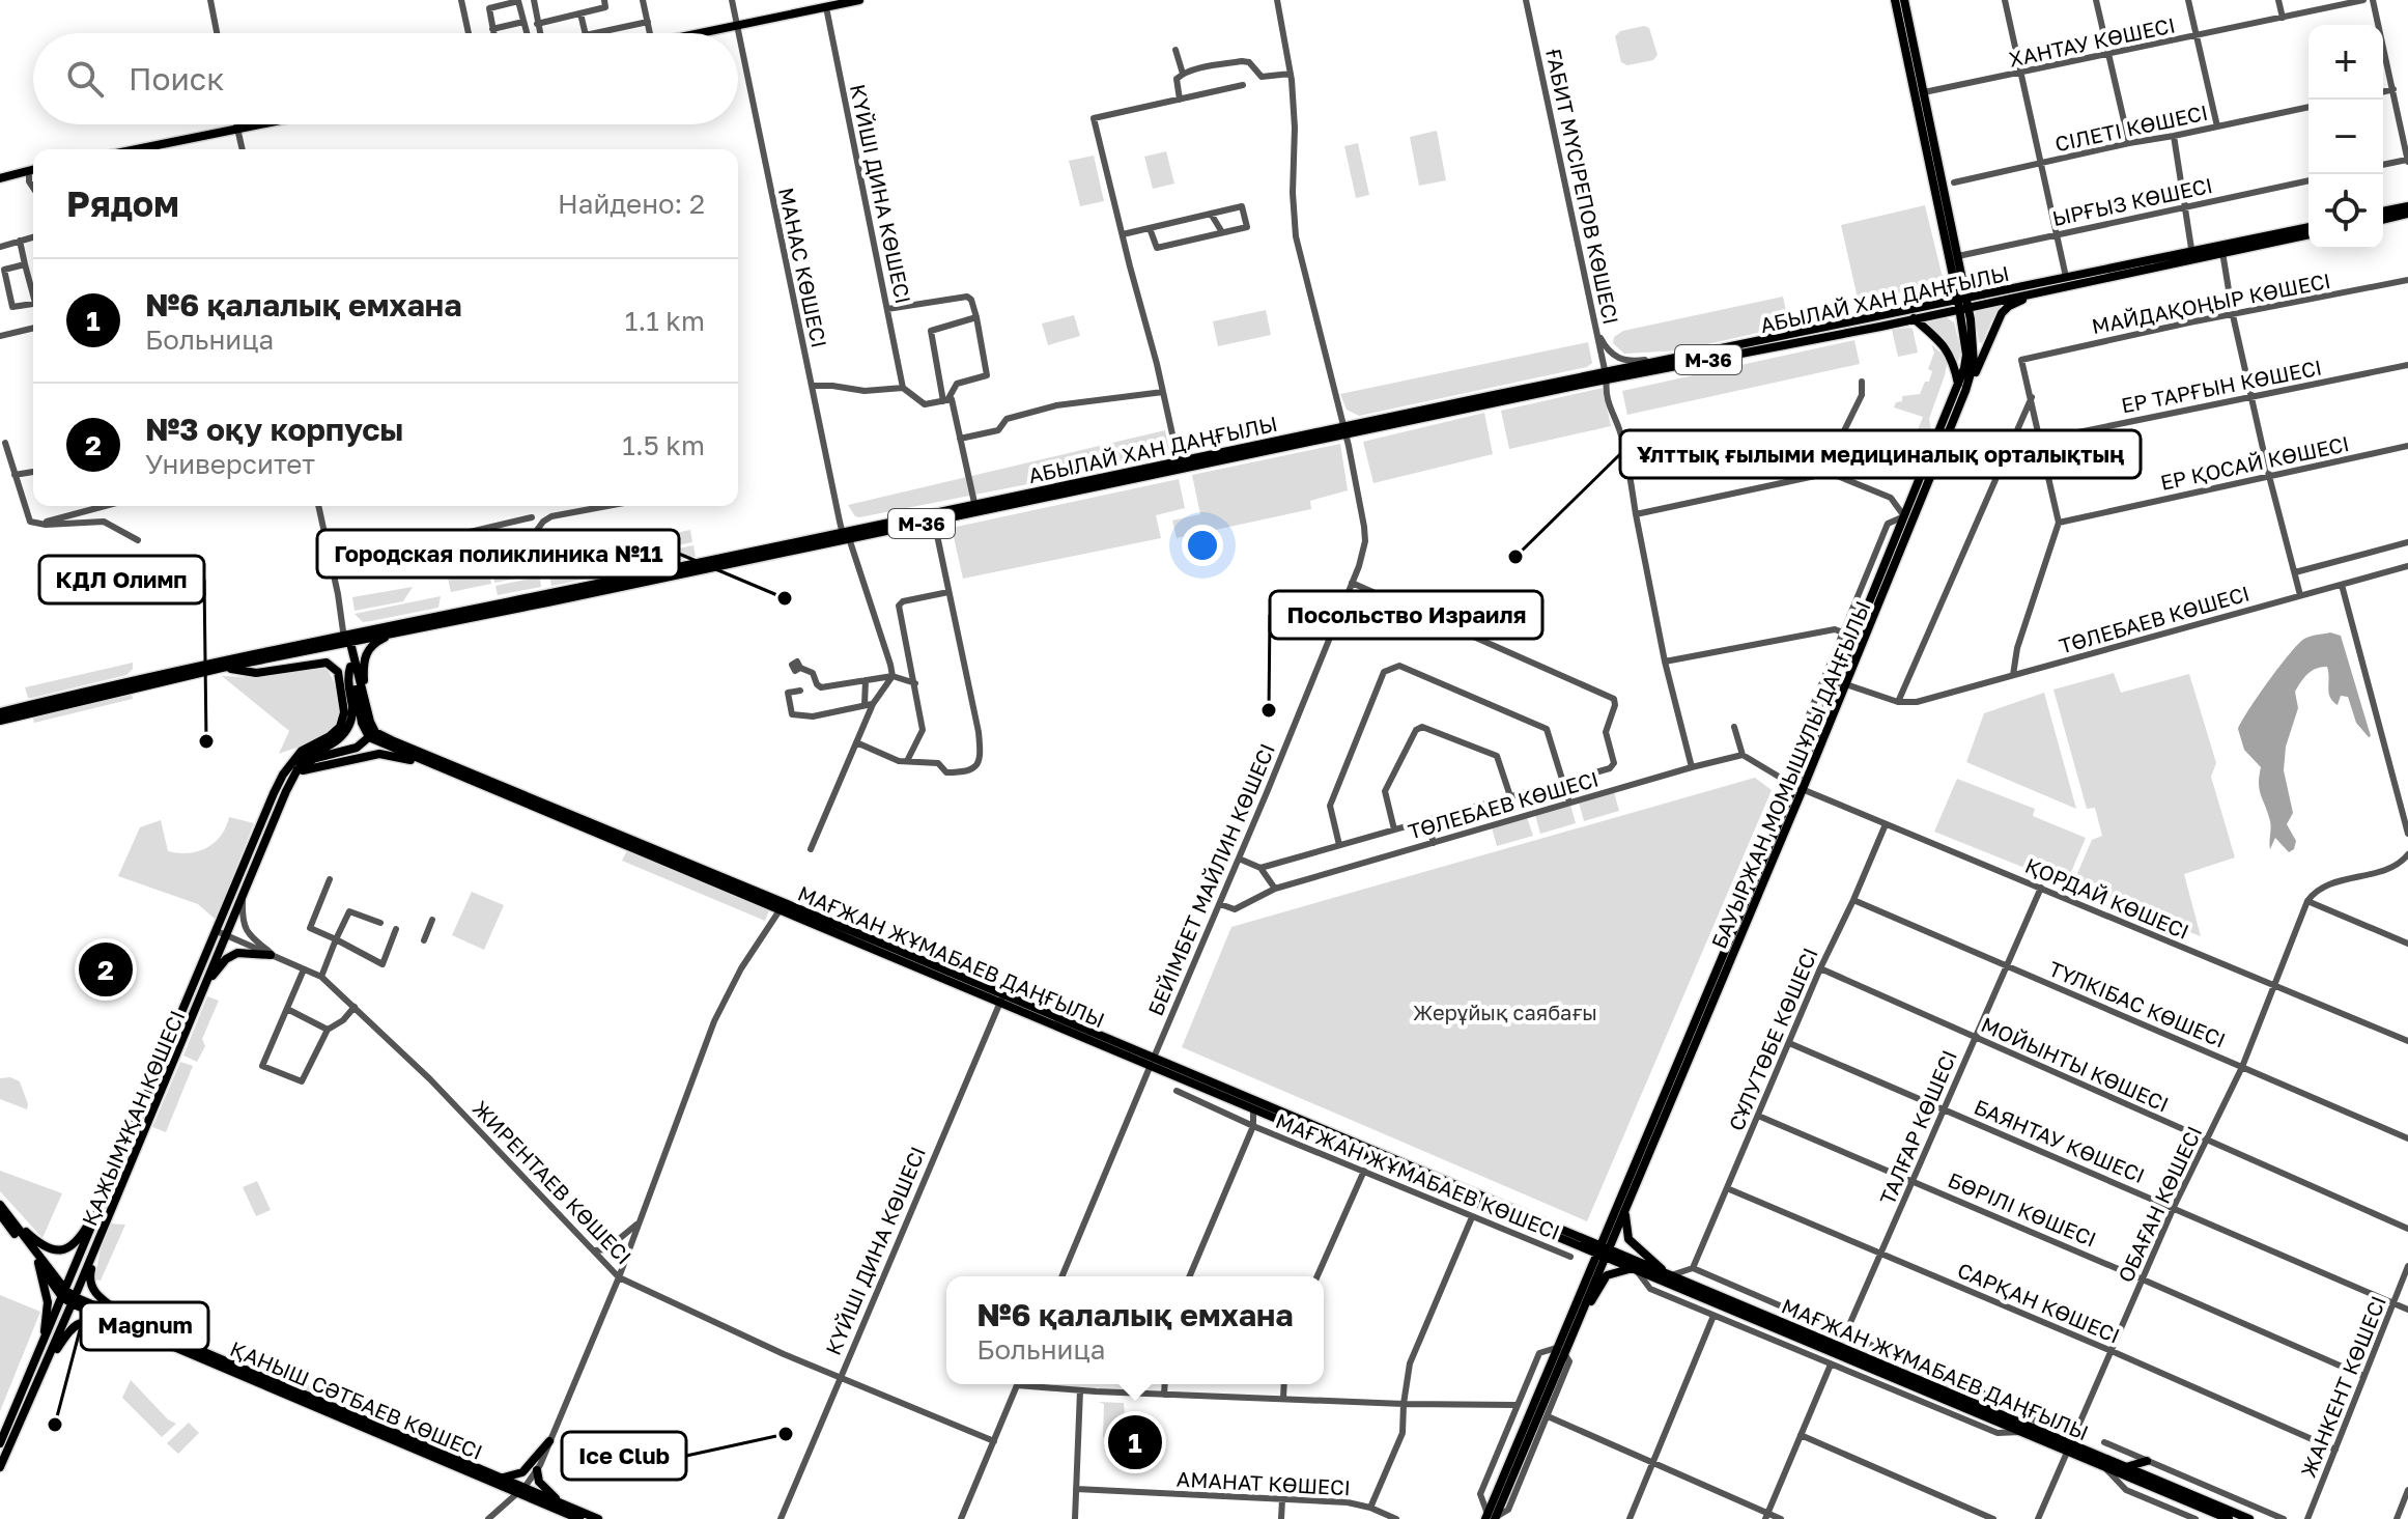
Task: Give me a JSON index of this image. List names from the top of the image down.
{
  "streets": {
    "main road": [
      "АБЫЛАЙ ХАН ДАҢҒЫЛЫ",
      "M-36",
      "БАУЫРЖАН МОМЫШҰЛЫ ДАҢҒЫЛЫ",
      "МАҒЖАН ЖҰМАБАЕВ ДАҢҒЫЛЫ",
      "ҚАЖЫМҰҚАН КӨШЕСІ",
      "ҚАНЫШ СӘТБАЕВ КӨШЕСІ"
    ],
    "street": [
      "ХАНТАУ КӨШЕСІ",
      "СІЛЕТІ КӨШЕСІ",
      "ҒАБИТ МҮСІРЕПОВ КӨШЕСІ",
      "КҮЙШІ ДИНА КӨШЕСІ",
      "ЫРҒЫЗ КӨШЕСІ",
      "МАНАС КӨШЕСІ",
      "МАЙДАҚОҢЫР КӨШЕСІ",
      "ЕР ТАРҒЫН КӨШЕСІ",
      "ЕР ҚОСАЙ КӨШЕСІ",
      "ТӨЛЕБАЕВ КӨШЕСІ",
      "БЕЙІМБЕТ МАЙЛИН КӨШЕСІ",
      "ҚОРДАЙ КӨШЕСІ",
      "ТҮЛКІБАС КӨШЕСІ",
      "СҰЛУТӨБЕ КӨШЕСІ",
      "МОЙЫНТЫ КӨШЕСІ",
      "ТАЛҒАР КӨШЕСІ",
      "БАЯНТАУ КӨШЕСІ",
      "МАҒЖАН ЖҰМАБАЕВ КӨШЕСІ",
      "ЖИРЕНТАЕВ КӨШЕСІ",
      "ОБАҒАН КӨШЕСІ",
      "БӨРІЛІ КӨШЕСІ",
      "САРҚАН КӨШЕСІ",
      "ЖАНКЕНТ КӨШЕСІ",
      "АМАНАТ КӨШЕСІ"
    ]
  },
  "crossings": [
    ["ҒАБИТ МҮСІРЕПОВ КӨШЕСІ", "АБЫЛАЙ ХАН ДАҢҒЫЛЫ"],
    ["ҒАБИТ МҮСІРЕПОВ КӨШЕСІ", "ТӨЛЕБАЕВ КӨШЕСІ"],
    ["КҮЙШІ ДИНА КӨШЕСІ", "МАҒЖАН ЖҰМАБАЕВ ДАҢҒЫЛЫ"],
    ["КҮЙШІ ДИНА КӨШЕСІ", "ЖИРЕНТАЕВ КӨШЕСІ"],
    ["МАНАС КӨШЕСІ", "АБЫЛАЙ ХАН ДАҢҒЫЛЫ"],
    ["АБЫЛАЙ ХАН ДАҢҒЫЛЫ", "БАУЫРЖАН МОМЫШҰЛЫ ДАҢҒЫЛЫ"],
    ["АБЫЛАЙ ХАН ДАҢҒЫЛЫ", "БЕЙІМБЕТ МАЙЛИН КӨШЕСІ"],
    ["ТӨЛЕБАЕВ КӨШЕСІ", "БЕЙІМБЕТ МАЙЛИН КӨШЕСІ"],
    ["БАУЫРЖАН МОМЫШҰЛЫ ДАҢҒЫЛЫ", "ҚОРДАЙ КӨШЕСІ"],
    ["БАУЫРЖАН МОМЫШҰЛЫ ДАҢҒЫЛЫ", "МАҒЖАН ЖҰМАБАЕВ ДАҢҒЫЛЫ"],
    ["БЕЙІМБЕТ МАЙЛИН КӨШЕСІ", "МАҒЖАН ЖҰМАБАЕВ ДАҢҒЫЛЫ"],
    ["ҚОРДАЙ КӨШЕСІ", "СҰЛУТӨБЕ КӨШЕСІ"],
    ["ҚОРДАЙ КӨШЕСІ", "ТАЛҒАР КӨШЕСІ"],
    ["ҚОРДАЙ КӨШЕСІ", "ОБАҒАН КӨШЕСІ"],
    ["МАҒЖАН ЖҰМАБАЕВ ДАҢҒЫЛЫ", "ОБАҒАН КӨШЕСІ"],
    ["ТҮЛКІБАС КӨШЕСІ", "СҰЛУТӨБЕ КӨШЕСІ"],
    ["ТҮЛКІБАС КӨШЕСІ", "ТАЛҒАР КӨШЕСІ"],
    ["ТҮЛКІБАС КӨШЕСІ", "ОБАҒАН КӨШЕСІ"],
    ["СҰЛУТӨБЕ КӨШЕСІ", "МОЙЫНТЫ КӨШЕСІ"],
    ["СҰЛУТӨБЕ КӨШЕСІ", "БАЯНТАУ КӨШЕСІ"],
    ["СҰЛУТӨБЕ КӨШЕСІ", "БӨРІЛІ КӨШЕСІ"],
    ["СҰЛУТӨБЕ КӨШЕСІ", "САРҚАН КӨШЕСІ"],
    ["МОЙЫНТЫ КӨШЕСІ", "ТАЛҒАР КӨШЕСІ"],
    ["МОЙЫНТЫ КӨШЕСІ", "ОБАҒАН КӨШЕСІ"],
    ["ҚАЖЫМҰҚАН КӨШЕСІ", "ЖИРЕНТАЕВ КӨШЕСІ"],
    ["ҚАЖЫМҰҚАН КӨШЕСІ", "ҚАНЫШ СӘТБАЕВ КӨШЕСІ"],
    ["ТАЛҒАР КӨШЕСІ", "БАЯНТАУ КӨШЕСІ"],
    ["ТАЛҒАР КӨШЕСІ", "БӨРІЛІ КӨШЕСІ"],
    ["ТАЛҒАР КӨШЕСІ", "САРҚАН КӨШЕСІ"],
    ["БАЯНТАУ КӨШЕСІ", "ОБАҒАН КӨШЕСІ"],
    ["БАЯНТАУ КӨШЕСІ", "ЖАНКЕНТ КӨШЕСІ"],
    ["ОБАҒАН КӨШЕСІ", "БӨРІЛІ КӨШЕСІ"],
    ["ОБАҒАН КӨШЕСІ", "САРҚАН КӨШЕСІ"],
    ["БӨРІЛІ КӨШЕСІ", "ЖАНКЕНТ КӨШЕСІ"],
    ["САРҚАН КӨШЕСІ", "ЖАНКЕНТ КӨШЕСІ"]
  ],
  "parks": ["Жерұйық саябағы"],
  "places": [
    "Ұлттық ғылыми медициналық орталықтың",
    "Городская поликлиника №11",
    "Посольство Израиля",
    "КДЛ Олимп",
    "Magnum",
    "Ice Club"
  ],
  "page": {
    "map_buttons": ["+", "−"],
    "search": "Поиск",
    "heading": ["Рядом", "Найдено: 2"],
    "list": [
      {
        "mark": "1",
        "name": "№6 қалалық емхана",
        "note": "Больница",
        "value": "1.1 km"
      },
      {
        "mark": "2",
        "name": "№3 оқу корпусы",
        "note": "Университет",
        "value": "1.5 km"
      }
    ],
    "pins": ["2", "1"],
    "popup": ["№6 қалалық емхана", "Больница"]
  }
}
